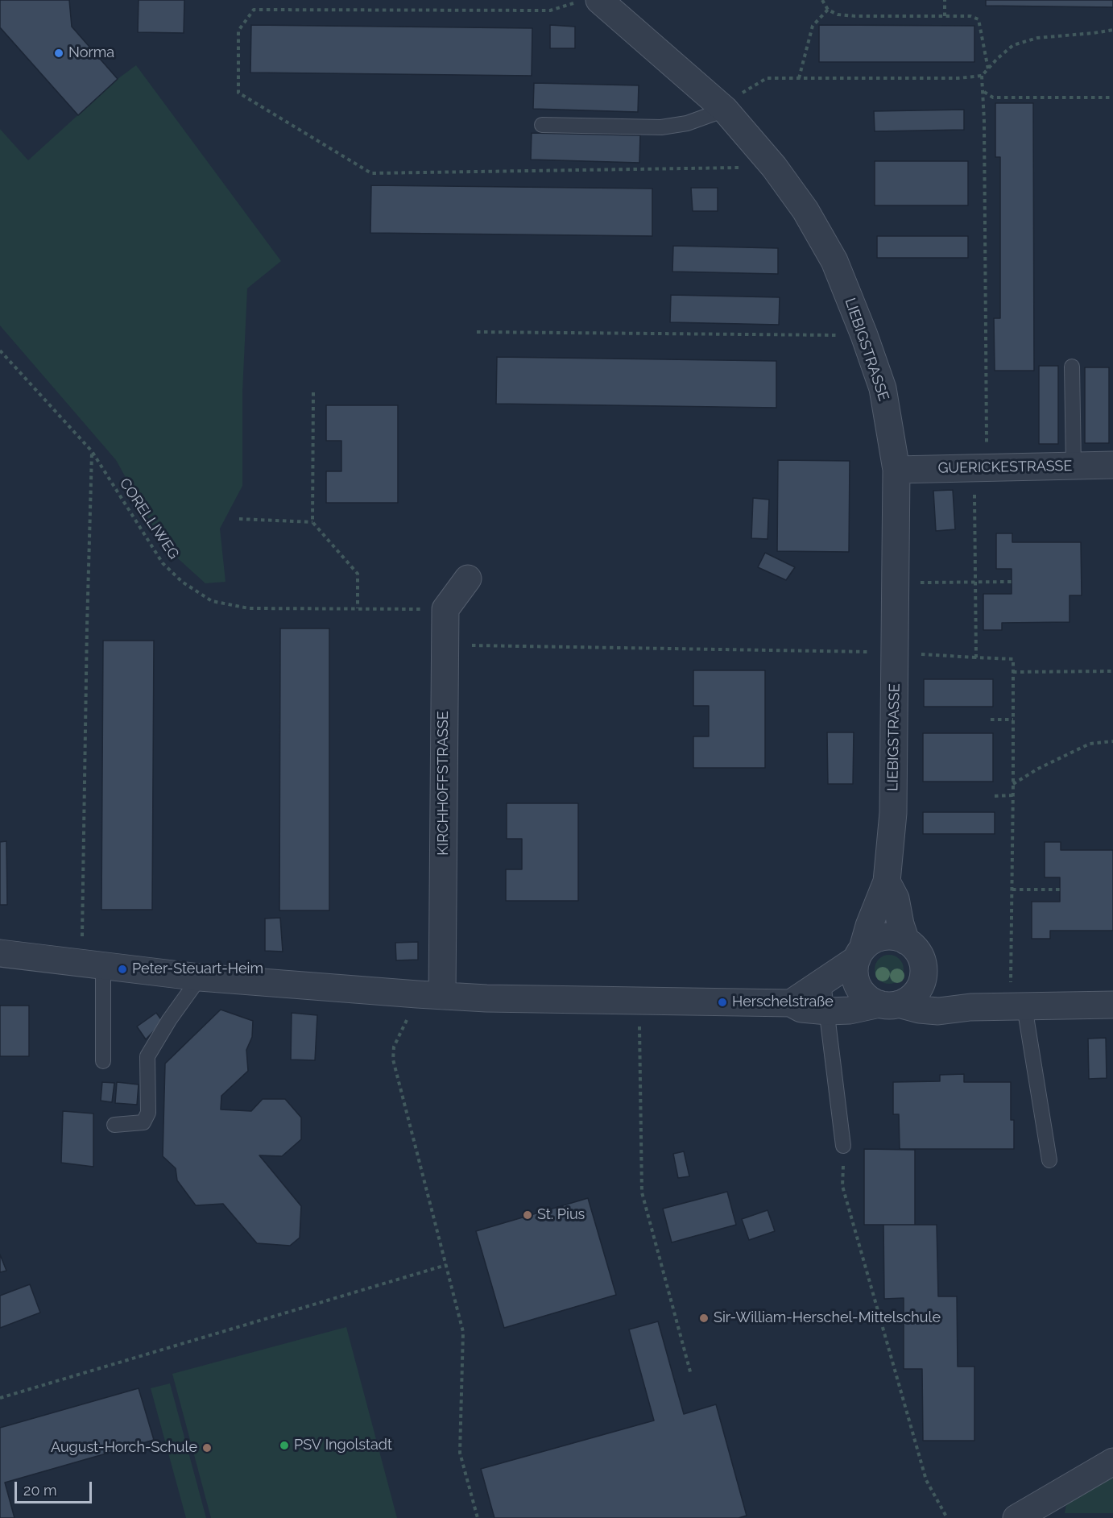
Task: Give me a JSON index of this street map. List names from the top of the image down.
{
  "streets": {
    "street": ["LIEBIGSTRASSE", "GUERICKESTRASSE", "KIRCHHOFFSTRASSE"],
    "path": ["CORELLIWEG"]
  },
  "crossings": [
    ["LIEBIGSTRASSE", "GUERICKESTRASSE"],
    ["CORELLIWEG", "KIRCHHOFFSTRASSE"]
  ],
  "places": [
    "Norma",
    "Peter-Steuart-Heim",
    "Herschelstraße",
    "St. Pius",
    "Sir-William-Herschel-Mittelschule",
    "PSV Ingolstadt",
    "August-Horch-Schule"
  ],
  "scale_bar": "20 m"
}
